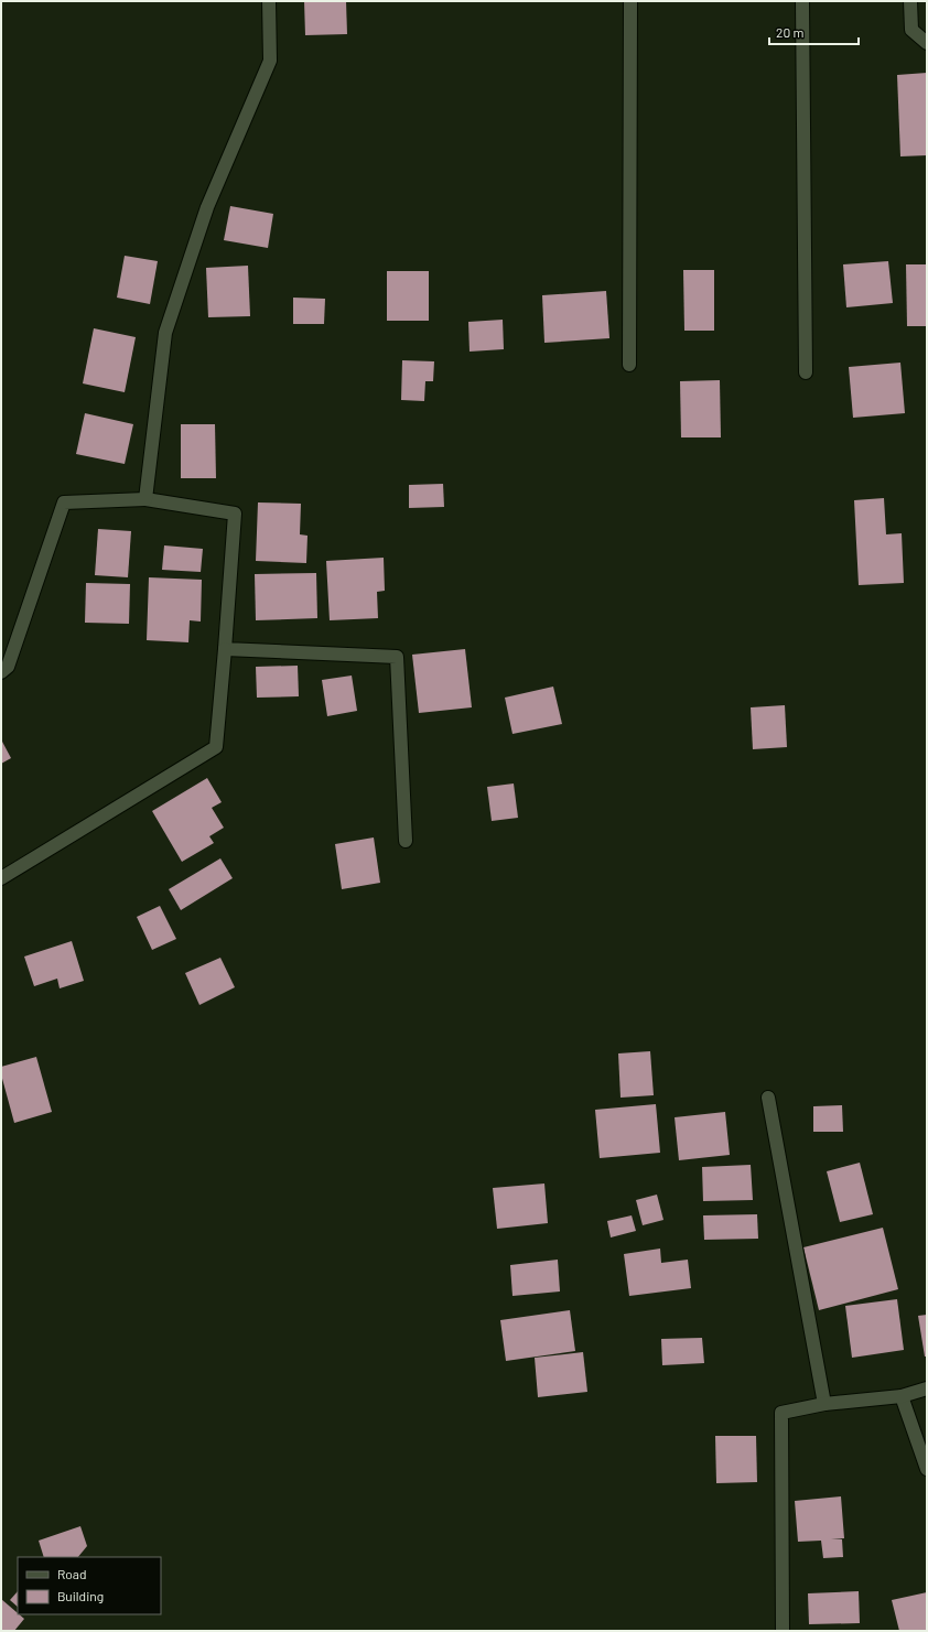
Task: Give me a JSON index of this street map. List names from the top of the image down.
{
  "legend": ["Road", "Building"],
  "scale_bar": "20 m"
}
